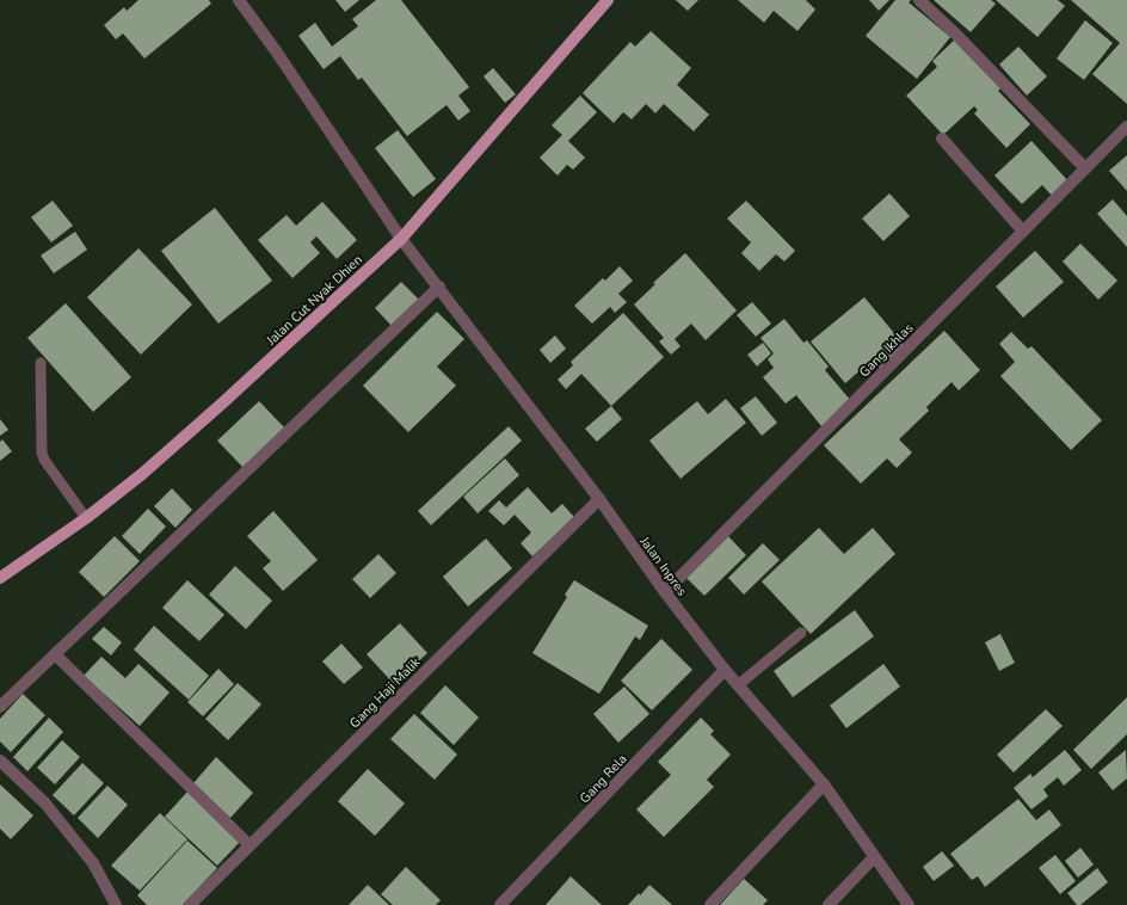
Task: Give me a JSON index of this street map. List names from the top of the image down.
{
  "streets": {
    "main road": ["Jalan Cut Nyak Dhien"],
    "street": [
      "Gang Ikhlas",
      "Jalan Inpres",
      "Gang Haji Malik",
      "Gang Rela"
    ]
  },
  "crossings": [
    ["Jalan Cut Nyak Dhien", "Jalan Inpres"],
    ["Gang Ikhlas", "Jalan Inpres"],
    ["Jalan Inpres", "Gang Haji Malik"],
    ["Jalan Inpres", "Gang Rela"]
  ]
}
